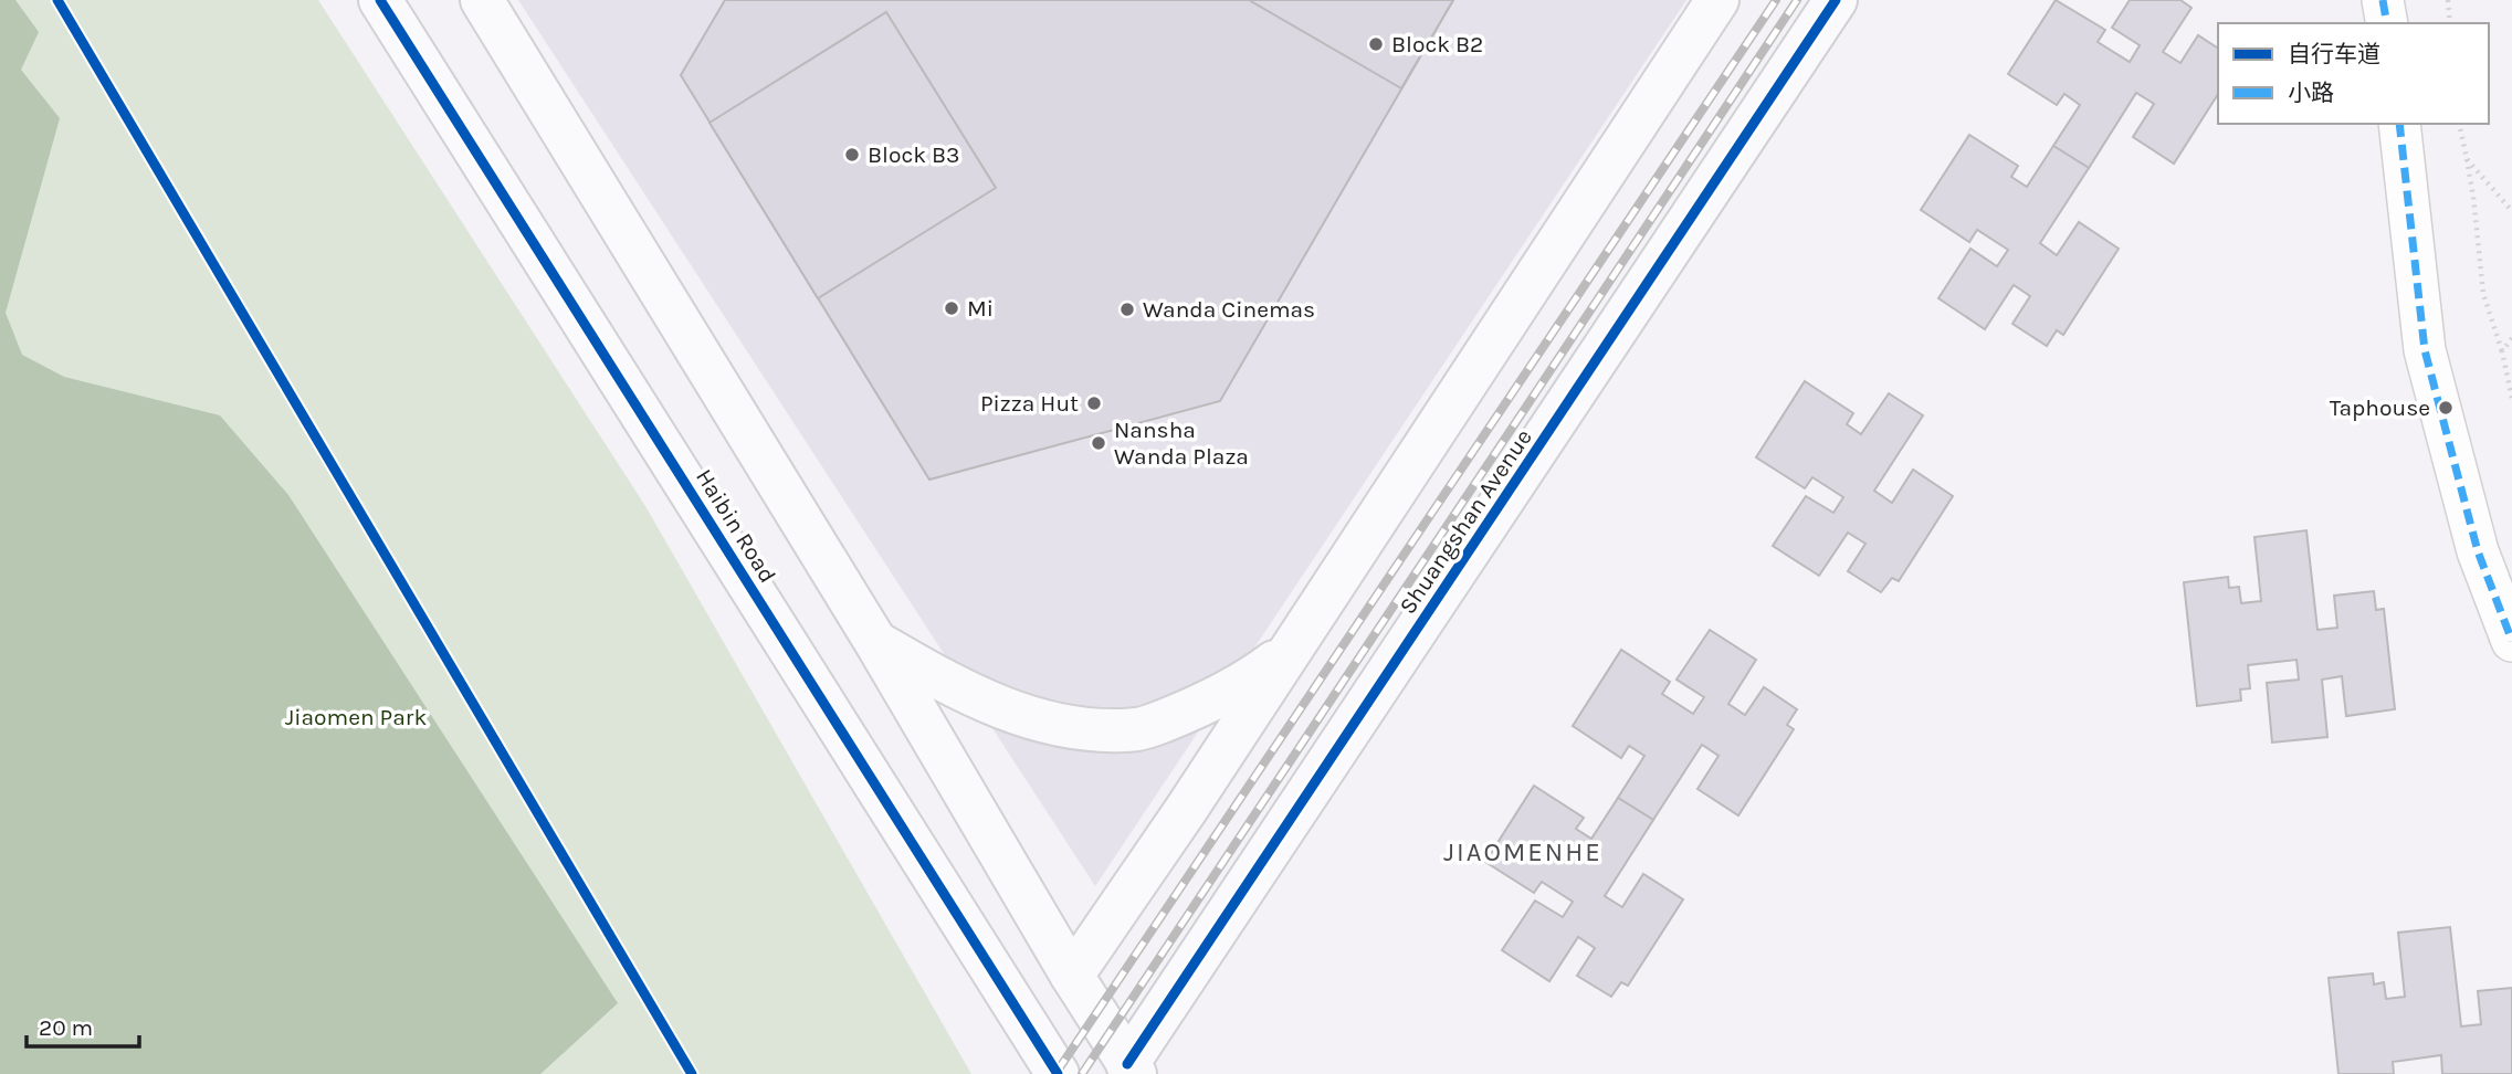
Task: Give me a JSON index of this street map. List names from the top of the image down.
{
  "streets": {
    "street": ["Shuangshan Avenue", "Haibin Road"]
  },
  "districts": ["JIAOMENHE"],
  "parks": ["Jiaomen Park"],
  "places": [
    "Block B2",
    "Block B3",
    "Mi",
    "Wanda Cinemas",
    "Pizza Hut",
    "Taphouse",
    "Nansha Wanda Plaza"
  ],
  "legend": ["自行车道", "小路"],
  "scale_bar": "20 m"
}
